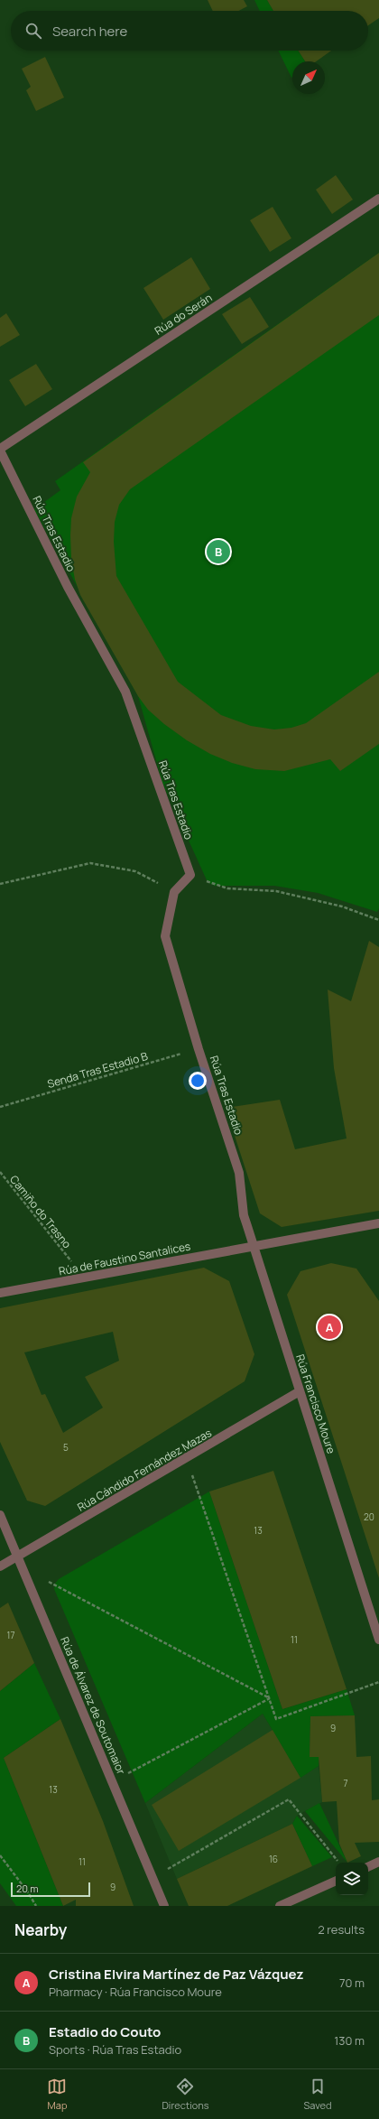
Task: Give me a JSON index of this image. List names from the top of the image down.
{
  "streets": {
    "street": [
      "Rúa do Serán",
      "Rúa Tras Estadio",
      "Rúa de Faustino Santalices",
      "Rúa Francisco Moure",
      "Rúa Cándido Fernández Mazas",
      "Rúa de Álvarez de Soutomaior"
    ],
    "path": ["Senda Tras Estadio B", "Camiño do Trasno"]
  },
  "crossings": [
    ["Rúa do Serán", "Rúa Tras Estadio"],
    ["Rúa Tras Estadio", "Senda Tras Estadio B"],
    ["Rúa Tras Estadio", "Rúa Francisco Moure"],
    ["Camiño do Trasno", "Rúa de Faustino Santalices"],
    ["Rúa de Faustino Santalices", "Rúa Francisco Moure"],
    ["Rúa Francisco Moure", "Rúa Cándido Fernández Mazas"],
    ["Rúa Cándido Fernández Mazas", "Rúa de Álvarez de Soutomaior"]
  ],
  "house_numbers": [
    "5",
    "20",
    "13",
    "17",
    "11",
    "9",
    "7",
    "13",
    "16",
    "11",
    "9"
  ],
  "scale_bar": "20 m",
  "north": "top right",
  "page": {
    "search": "Search here",
    "pins": ["B", "A"],
    "scale": "20 m",
    "heading": ["Nearby", "2 results"],
    "list": [
      {
        "mark": "A",
        "name": "Cristina Elvira Martínez de Paz Vázquez",
        "note": "Pharmacy · Rúa Francisco Moure",
        "value": "70 m"
      },
      {
        "mark": "B",
        "name": "Estadio do Couto",
        "note": "Sports · Rúa Tras Estadio",
        "value": "130 m"
      }
    ],
    "nav": ["Map", "Directions", "Saved"]
  }
}
